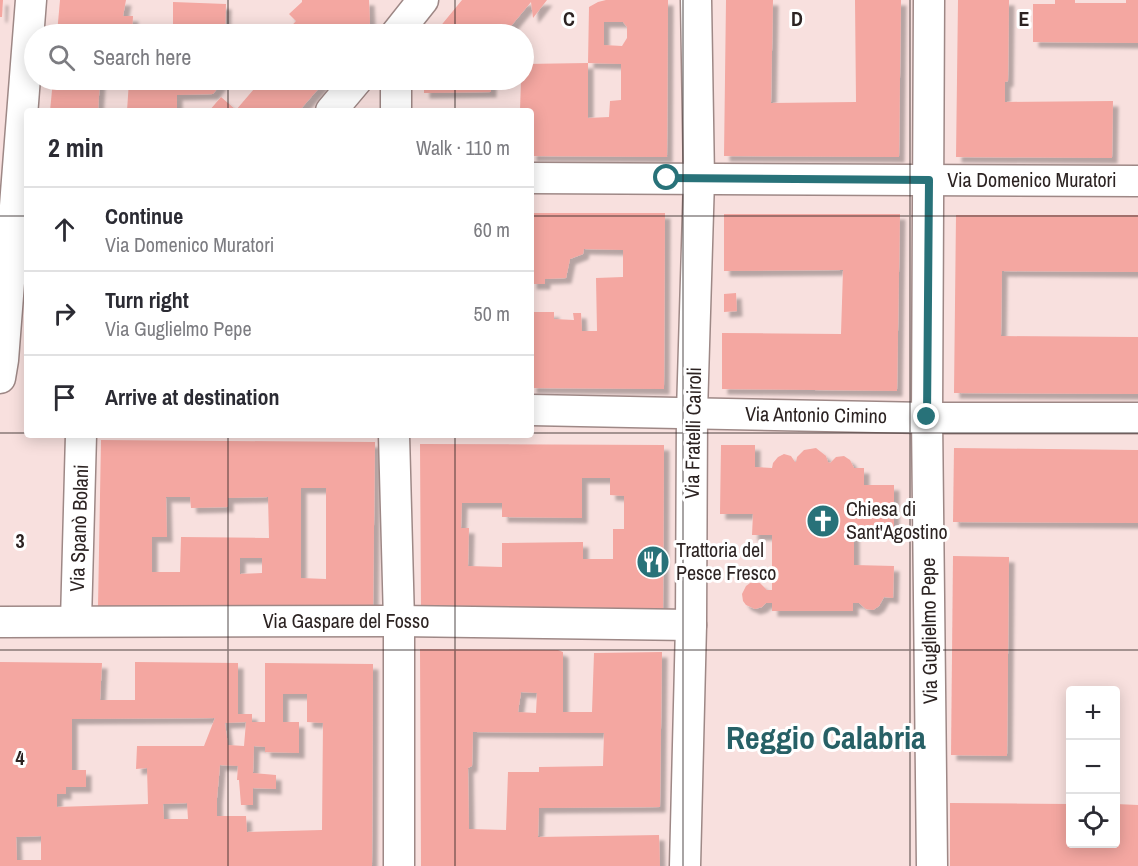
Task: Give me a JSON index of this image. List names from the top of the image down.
{
  "streets": {
    "street": [
      "Via Domenico Muratori",
      "Via Antonio Cimino",
      "Via Fratelli Cairoli",
      "Via Spanò Bolani",
      "Via Gaspare del Fosso",
      "Via Guglielmo Pepe"
    ]
  },
  "crossings": [
    ["Via Domenico Muratori", "Via Fratelli Cairoli"],
    ["Via Domenico Muratori", "Via Guglielmo Pepe"],
    ["Via Antonio Cimino", "Via Fratelli Cairoli"],
    ["Via Antonio Cimino", "Via Guglielmo Pepe"],
    ["Via Fratelli Cairoli", "Via Gaspare del Fosso"],
    ["Via Spanò Bolani", "Via Gaspare del Fosso"]
  ],
  "districts": ["Reggio Calabria"],
  "places": {
    "church": ["Chiesa di Sant'Agostino"],
    "restaurant": ["Trattoria del Pesce Fresco"]
  },
  "page": {
    "search": "Search here",
    "heading": ["2 min", "Walk · 110 m"],
    "list": [
      ["Continue", "Via Domenico Muratori", "60 m"],
      ["Turn right", "Via Guglielmo Pepe", "50 m"],
      "Arrive at destination"
    ],
    "map_buttons": ["+", "−"]
  },
  "grid": {
    "columns": ["C", "D", "E"],
    "rows": ["3", "4"]
  }
}
